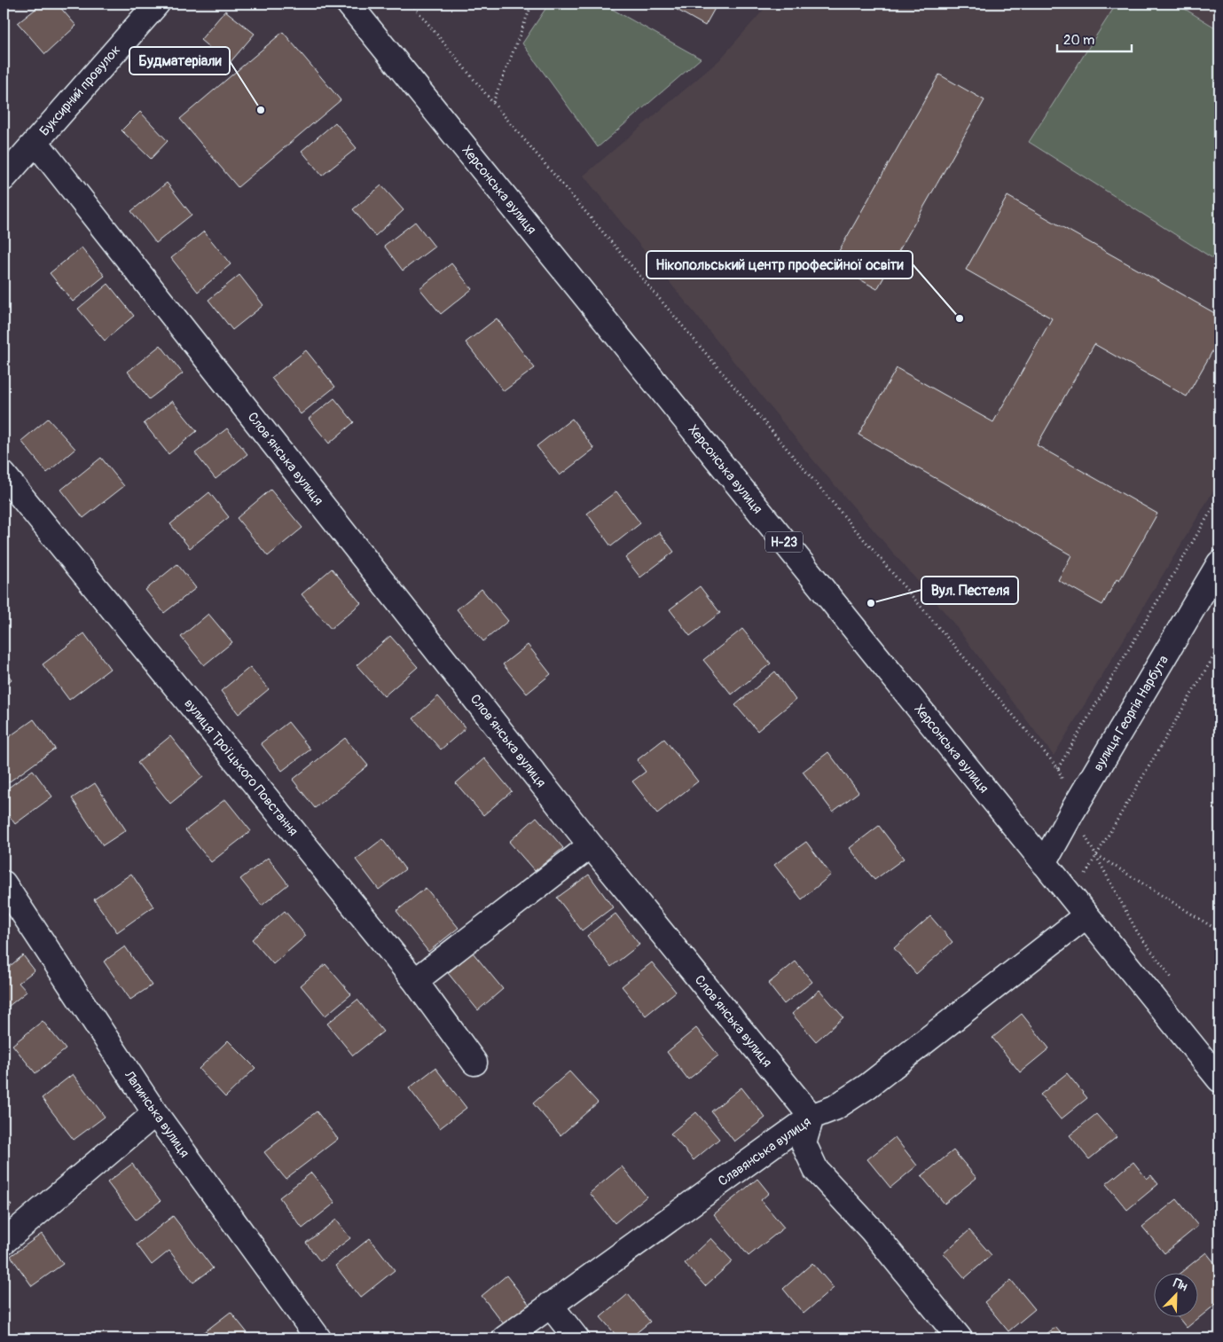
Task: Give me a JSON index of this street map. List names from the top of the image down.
{
  "streets": {
    "street": [
      "Буксирний провулок",
      "Херсонська вулиця",
      "Словʼянська вулиця",
      "Н-23",
      "вулиця Георгія Нарбута",
      "вулиця Троїцького Повстання",
      "Лапинська вулиця",
      "Славянська вулиця"
    ]
  },
  "crossings": [
    ["Буксирний провулок", "Словʼянська вулиця"],
    ["Херсонська вулиця", "вулиця Георгія Нарбута"],
    ["Херсонська вулиця", "Славянська вулиця"],
    ["Словʼянська вулиця", "Славянська вулиця"]
  ],
  "places": ["Будматеріали", "Нікопольський центр професійної освіти", "Вул. Пестеля"],
  "scale_bar": "20 m",
  "north": "top right"
}
